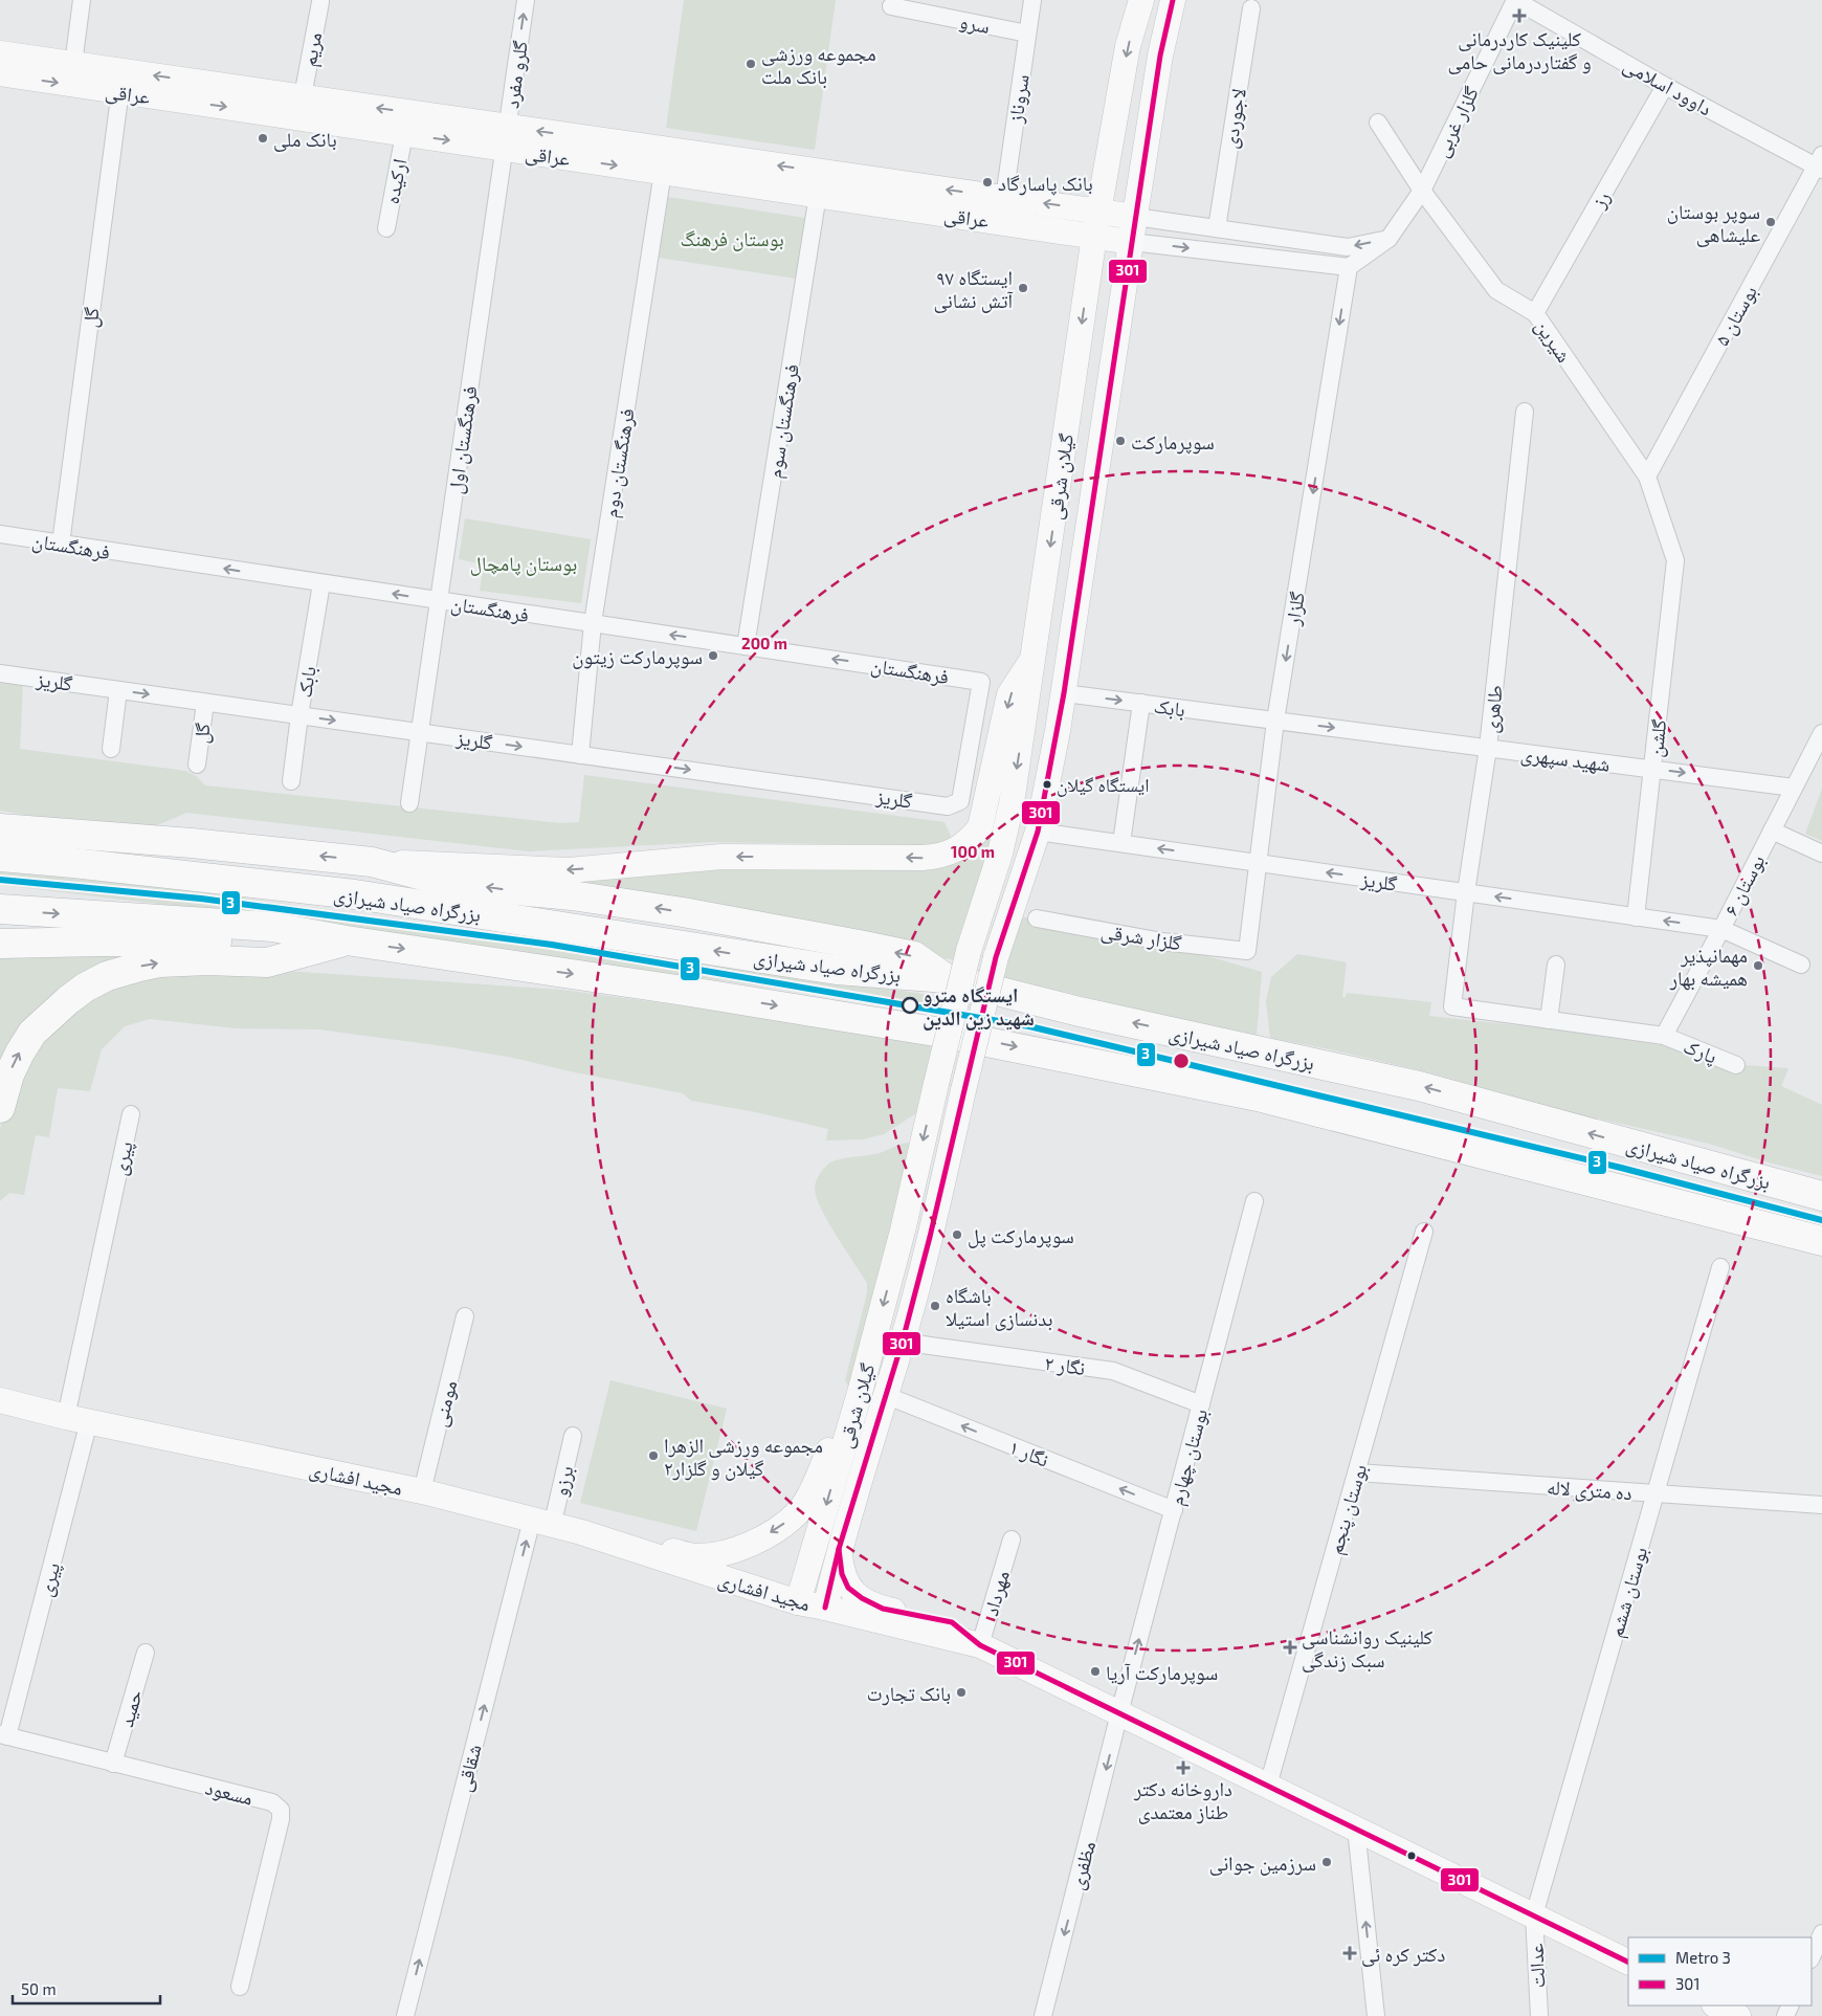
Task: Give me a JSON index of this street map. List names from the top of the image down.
{
  "streets": {
    "highway": ["بزرگراه صیاد شیرازی"],
    "main road": ["عراقی", "گیلان شرقی", "مجید افشاری"],
    "street": [
      "سرو",
      "مریم",
      "گلرو مفرد",
      "داوود اسلامی",
      "سروناز",
      "لاجوردی",
      "گلزار غربی",
      "ارکیده",
      "رز",
      "بوستان ۵",
      "گل",
      "شیرین",
      "فرهنگستان سوم",
      "فرهنگستان اول",
      "فرهنگستان دوم",
      "فرهنگستان",
      "گلزار",
      "گلریز",
      "بابک",
      "طاهری",
      "گلشن",
      "شهید سپهری",
      "بوستان ۶",
      "گلزار شرقی",
      "پارک",
      "پیری",
      "نگار ۲",
      "مومنی",
      "نگار ۱",
      "بوستان چهارم",
      "برزو",
      "ده متری لاله",
      "بوستان پنجم",
      "بوستان ششم",
      "مهرداد",
      "حمید",
      "شقاقی",
      "مسعود",
      "مظفری",
      "عدالت"
    ]
  },
  "crossings": [
    ["سرو", "سروناز"],
    ["مریم", "عراقی"],
    ["گلرو مفرد", "عراقی"],
    ["گلرو مفرد", "فرهنگستان اول"],
    ["داوود اسلامی", "گلزار غربی"],
    ["داوود اسلامی", "رز"],
    ["داوود اسلامی", "بوستان ۵"],
    ["عراقی", "سروناز"],
    ["عراقی", "ارکیده"],
    ["عراقی", "گل"],
    ["عراقی", "فرهنگستان سوم"],
    ["عراقی", "فرهنگستان اول"],
    ["عراقی", "فرهنگستان دوم"],
    ["عراقی", "گیلان شرقی"],
    ["گلزار غربی", "شیرین"],
    ["رز", "شیرین"],
    ["بوستان ۵", "شیرین"],
    ["گل", "فرهنگستان"],
    ["گل", "گلریز"],
    ["شیرین", "گلشن"],
    ["فرهنگستان سوم", "فرهنگستان"],
    ["فرهنگستان اول", "فرهنگستان"],
    ["فرهنگستان اول", "گلریز"],
    ["فرهنگستان دوم", "فرهنگستان"],
    ["فرهنگستان دوم", "گلریز"],
    ["گیلان شرقی", "گلریز"],
    ["گیلان شرقی", "بابک"],
    ["گیلان شرقی", "نگار ۱"],
    ["گیلان شرقی", "مجید افشاری"],
    ["گیلان شرقی", "مهرداد"],
    ["فرهنگستان", "گلریز"],
    ["فرهنگستان", "بابک"],
    ["گلزار", "گلریز"],
    ["گلزار", "بابک"],
    ["گلزار", "شهید سپهری"],
    ["گلزار", "گلزار شرقی"],
    ["گلریز", "بابک"],
    ["گلریز", "طاهری"],
    ["گلریز", "گلشن"],
    ["گلریز", "بوستان ۶"],
    ["بابک", "شهید سپهری"],
    ["طاهری", "شهید سپهری"],
    ["طاهری", "پارک"],
    ["گلشن", "شهید سپهری"],
    ["شهید سپهری", "بوستان ۶"],
    ["بوستان ۶", "پارک"],
    ["پیری", "مجید افشاری"],
    ["پیری", "مسعود"],
    ["نگار ۲", "بوستان چهارم"],
    ["مومنی", "مجید افشاری"],
    ["نگار ۱", "بوستان چهارم"],
    ["بوستان چهارم", "مجید افشاری"],
    ["بوستان چهارم", "مظفری"],
    ["مجید افشاری", "برزو"],
    ["مجید افشاری", "بوستان پنجم"],
    ["مجید افشاری", "بوستان ششم"],
    ["مجید افشاری", "مهرداد"],
    ["مجید افشاری", "شقاقی"],
    ["مجید افشاری", "مظفری"],
    ["مجید افشاری", "عدالت"],
    ["برزو", "شقاقی"],
    ["ده متری لاله", "بوستان پنجم"],
    ["ده متری لاله", "بوستان ششم"],
    ["بوستان ششم", "عدالت"],
    ["حمید", "مسعود"]
  ],
  "one_way": [
    "گلرو مفرد",
    "فرهنگستان",
    "گلزار",
    "شهید سپهری",
    "نگار ۱",
    "بوستان چهارم",
    "شقاقی",
    "مظفری"
  ],
  "parks": ["بوستان فرهنگ", "بوستان پامچال"],
  "places": {
    "health": [
      "کلینیک کاردرمانی و گفتاردرمانی حامی",
      "کلینیک روانشناسی سبک زندگی",
      "داروخانه دکتر طناز معتمدی",
      "دکتر کره ئی"
    ],
    "other": [
      "مجموعه ورزشی بانک ملت",
      "بانک ملی",
      "بانک پاسارگاد",
      "سوپر بوستان علیشاهی",
      "ایستگاه ۹۷ آتش نشانی",
      "سوپرمارکت",
      "سوپرمارکت زیتون",
      "ایستگاه گیلان",
      "مهمانپذیر همیشه بهار",
      "ایستگاه مترو شهید زین الدین",
      "سوپرمارکت پل",
      "باشگاه بدنسازی استیلا",
      "مجموعه ورزشی الزهرا گیلان و گلزار۲",
      "سوپرمارکت آریا",
      "بانک تجارت",
      "سرزمین جوانی"
    ]
  },
  "lines": ["transit line 301", "metro line 3"],
  "legend": ["Metro 3", "301"],
  "scale_bar": "50 m",
  "rings": ["200 m", "100 m"]
}
